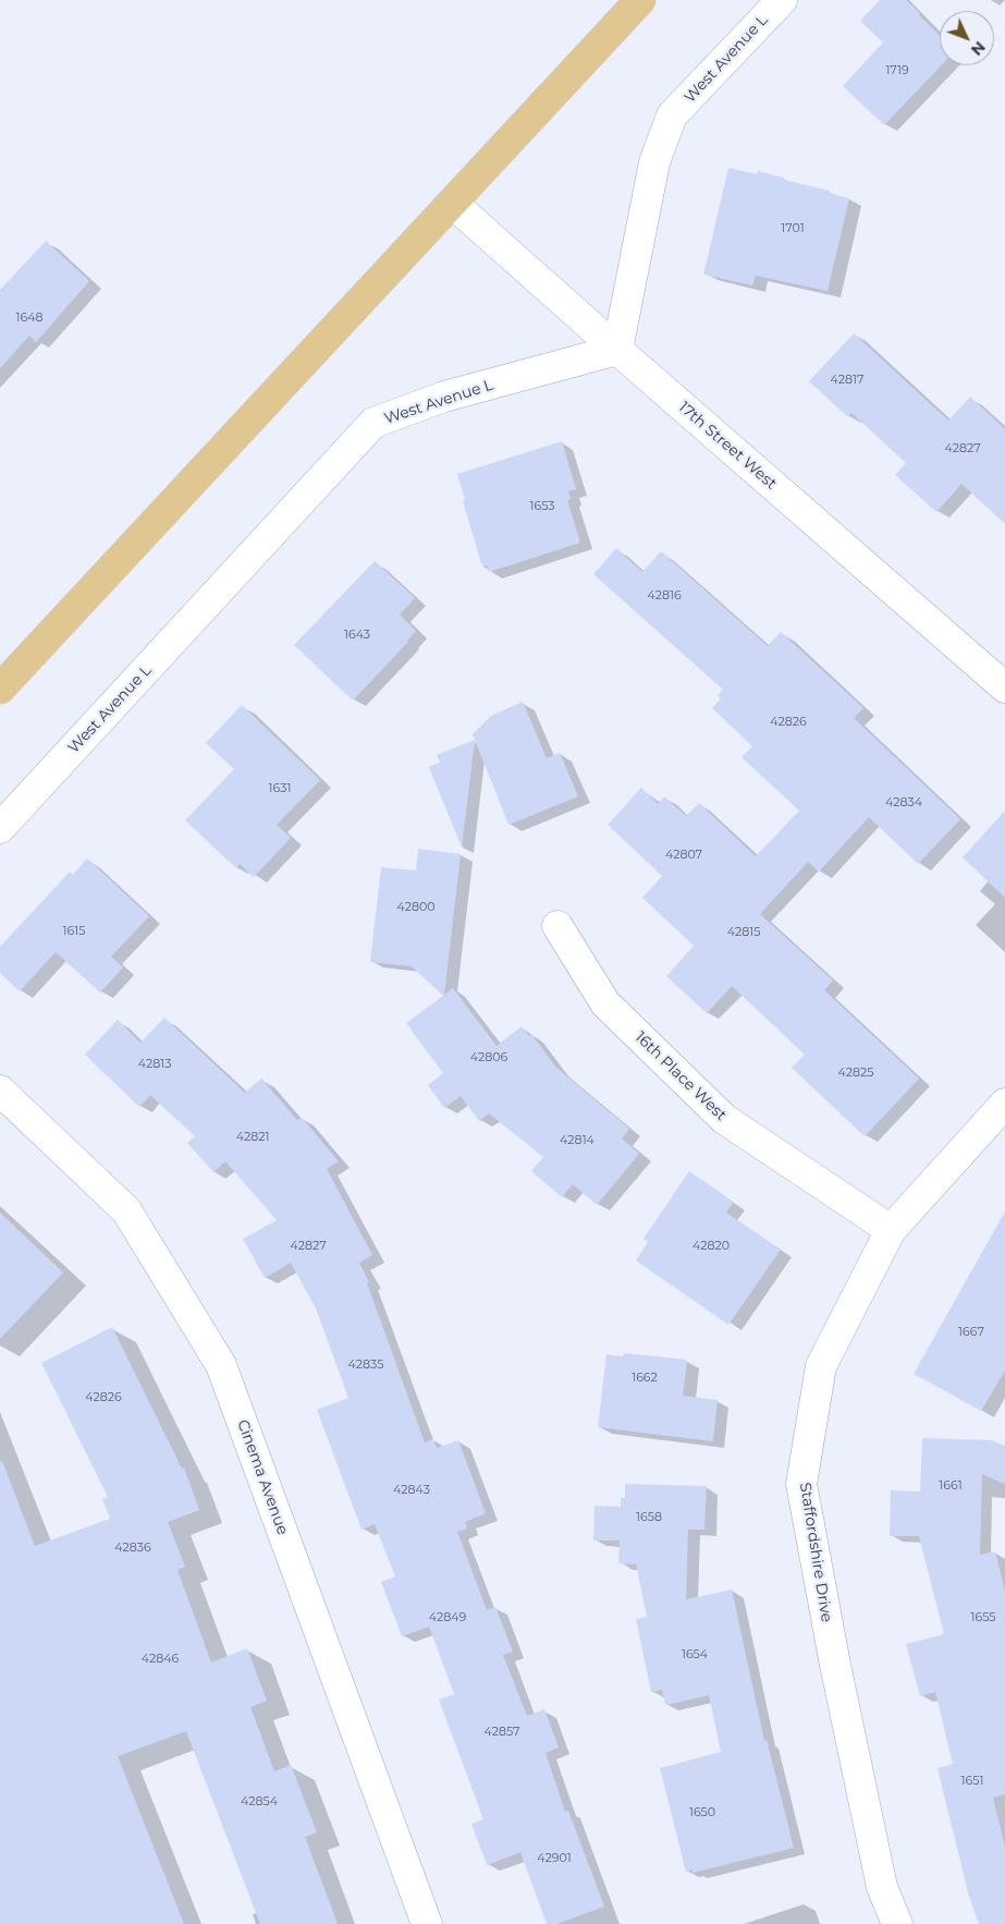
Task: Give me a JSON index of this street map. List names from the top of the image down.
{
  "streets": {
    "street": [
      "West Avenue L",
      "17th Street West",
      "16th Place West",
      "Cinema Avenue",
      "Staffordshire Drive"
    ]
  },
  "crossings": [
    ["West Avenue L", "17th Street West"],
    ["16th Place West", "Staffordshire Drive"]
  ],
  "house_numbers": [
    "1719",
    "1701",
    "1648",
    "42817",
    "42827",
    "1653",
    "42816",
    "1643",
    "42826",
    "1631",
    "42834",
    "42807",
    "42800",
    "1615",
    "42815",
    "42806",
    "42813",
    "42825",
    "42821",
    "42814",
    "42827",
    "42820",
    "1667",
    "42835",
    "1662",
    "42826",
    "1661",
    "42843",
    "1658",
    "42836",
    "42849",
    "1655",
    "1654",
    "42846",
    "42857",
    "1651",
    "42854",
    "1650",
    "42901"
  ],
  "north": "bottom right"
}
